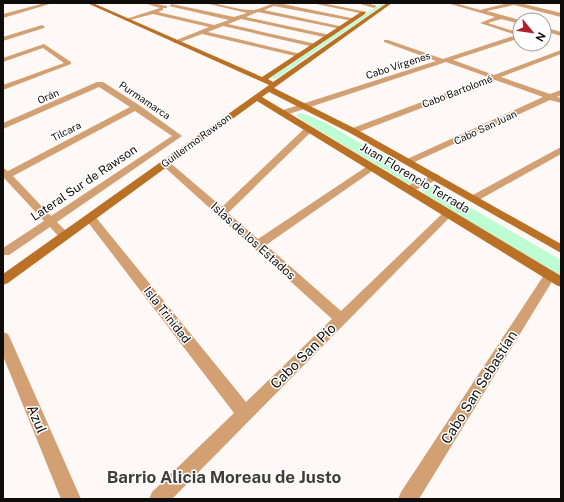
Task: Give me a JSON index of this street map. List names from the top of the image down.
{
  "streets": {
    "street": [
      "Cabo Vírgenes",
      "Cabo Bartolomé",
      "Orán",
      "Purmamarca",
      "Cabo San Juan",
      "Tilcara",
      "Guillermo Rawson",
      "Juan Florencio Terrada",
      "Lateral Sur de Rawson",
      "Islas de los Estados",
      "Isla Trinidad",
      "Cabo San Pío",
      "Cabo San Sebastían",
      "Azul"
    ]
  },
  "crossings": [
    ["Cabo Vírgenes", "Juan Florencio Terrada"],
    ["Cabo Bartolomé", "Juan Florencio Terrada"],
    ["Orán", "Purmamarca"],
    ["Purmamarca", "Tilcara"],
    ["Purmamarca", "Lateral Sur de Rawson"],
    ["Cabo San Juan", "Juan Florencio Terrada"],
    ["Guillermo Rawson", "Juan Florencio Terrada"],
    ["Guillermo Rawson", "Islas de los Estados"],
    ["Guillermo Rawson", "Isla Trinidad"],
    ["Juan Florencio Terrada", "Cabo San Pío"],
    ["Juan Florencio Terrada", "Cabo San Sebastían"],
    ["Islas de los Estados", "Cabo San Pío"],
    ["Isla Trinidad", "Cabo San Pío"]
  ],
  "districts": ["Barrio Alicia Moreau de Justo"],
  "north": "bottom right"
}
